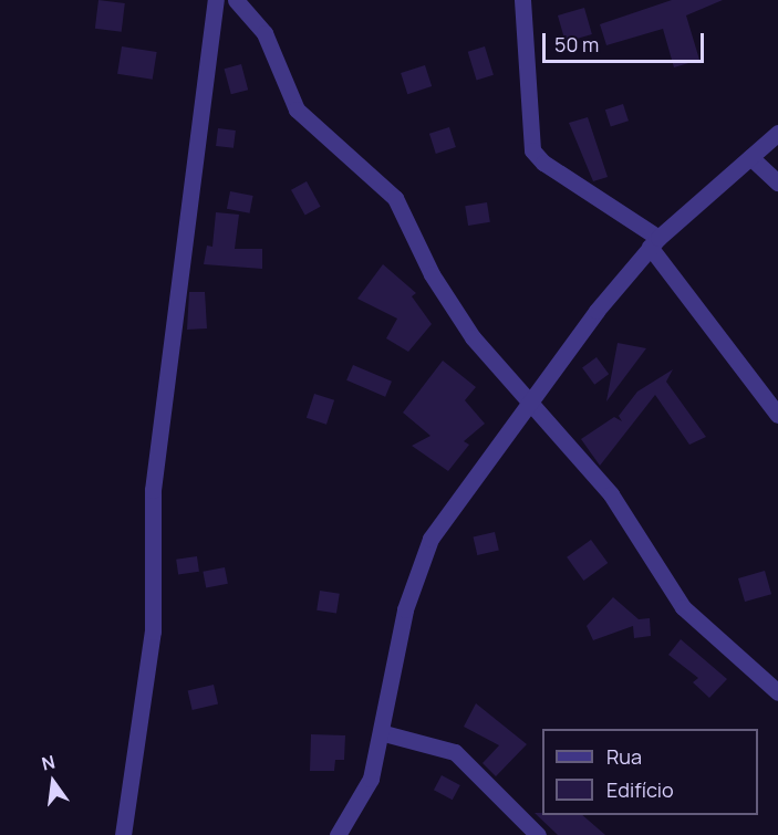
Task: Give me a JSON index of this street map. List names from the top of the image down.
{
  "legend": ["Rua", "Edifício"],
  "scale_bar": "50 m",
  "north": "top"
}
